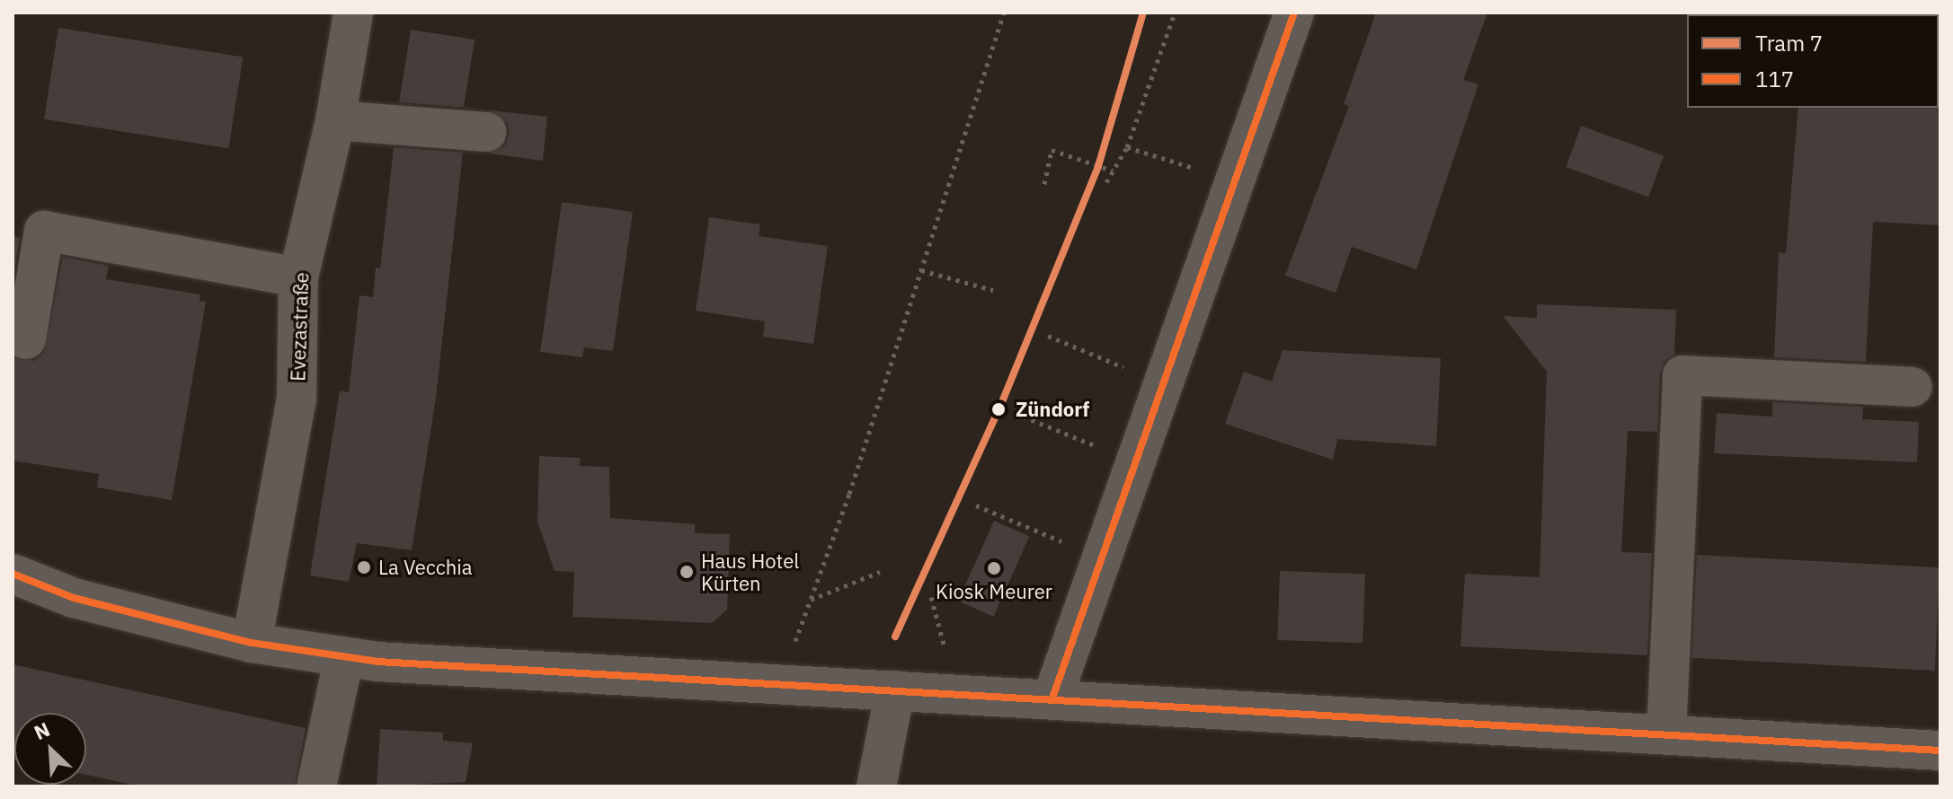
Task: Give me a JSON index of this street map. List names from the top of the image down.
{
  "streets": {
    "street": ["Evezastraße"]
  },
  "places": [
    "Zündorf",
    "La Vecchia",
    "Kiosk Meurer",
    "Haus Hotel Kürten"
  ],
  "lines": ["tram line 7", "transit line 117"],
  "legend": ["Tram 7", "117"],
  "north": "top left"
}
